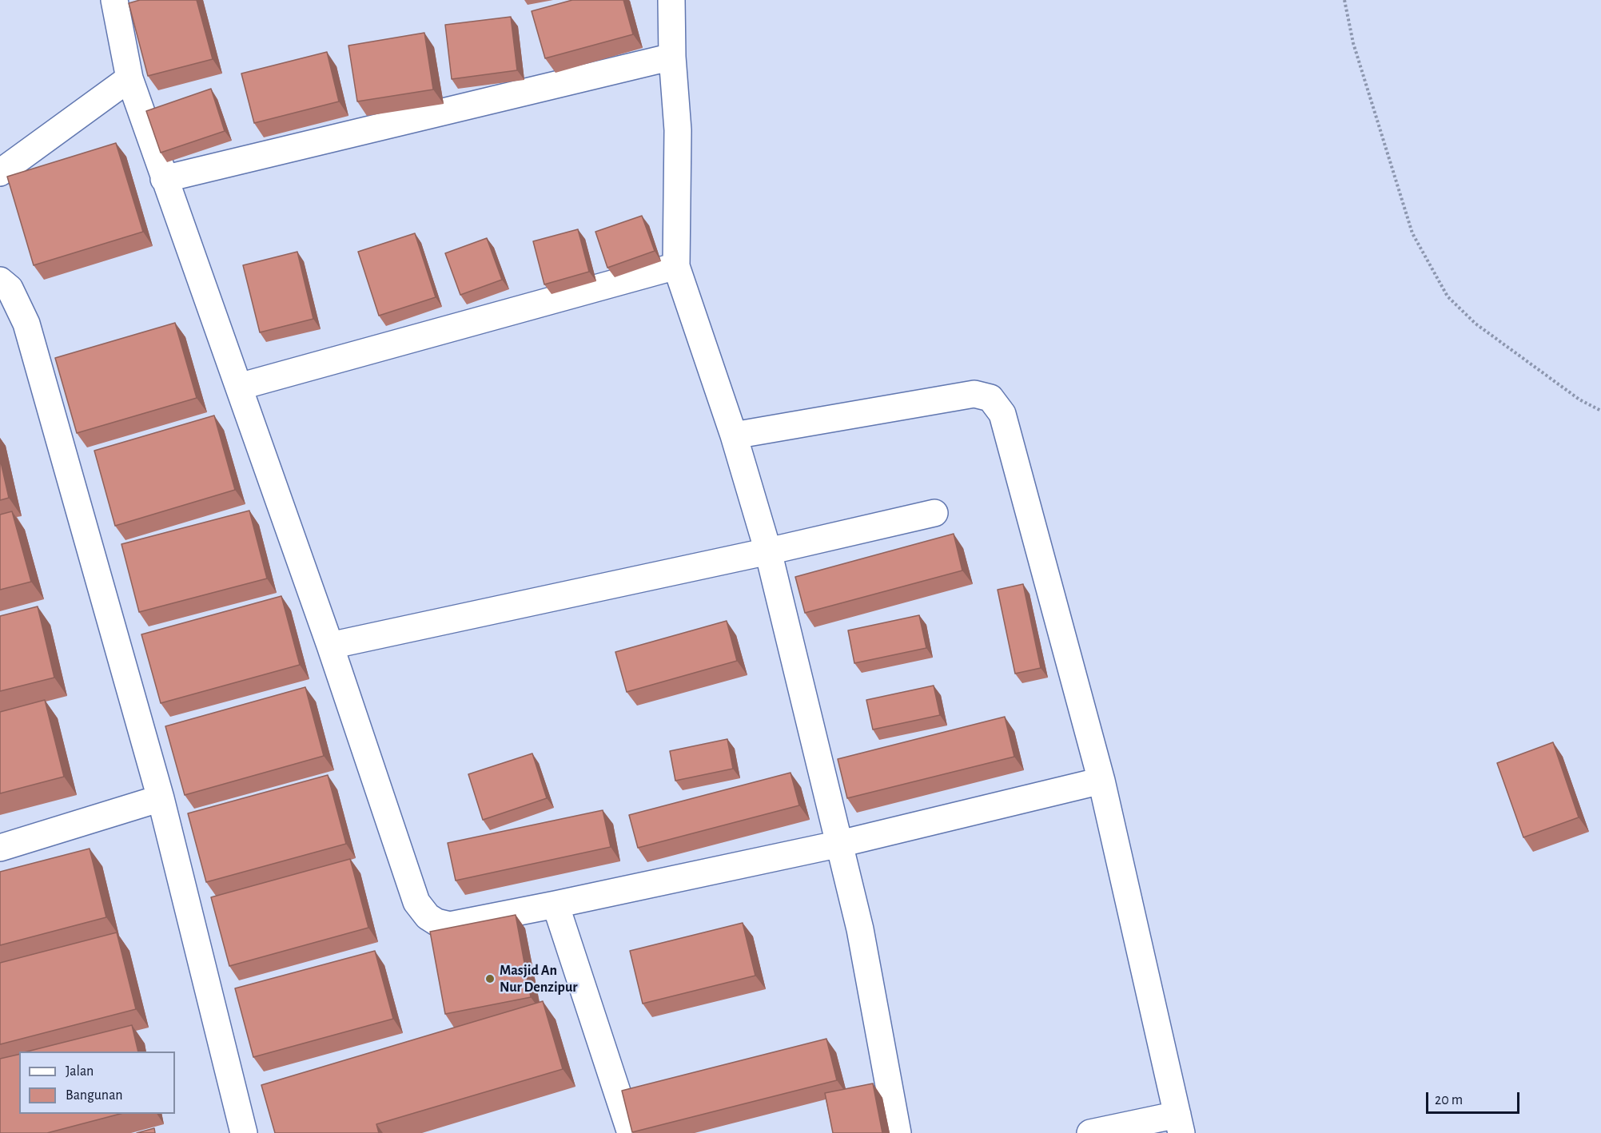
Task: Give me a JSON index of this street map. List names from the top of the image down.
{
  "places": ["Masjid An Nur Denzipur"],
  "legend": ["Jalan", "Bangunan"],
  "scale_bar": "20 m"
}
